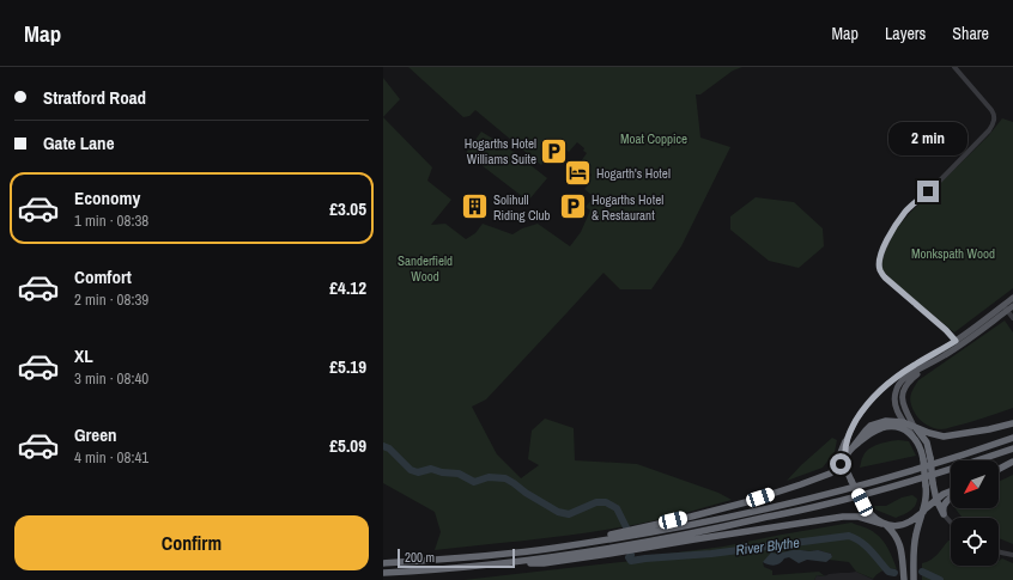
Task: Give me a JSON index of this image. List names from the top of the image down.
{
  "water": ["River Blythe"],
  "parks": ["Moat Coppice", "Monkspath Wood", "Sanderfield Wood"],
  "places": {
    "parking": ["Hogarths Hotel Williams Suite", "Hogarths Hotel & Restaurant"],
    "hotel": ["Hogarth's Hotel"],
    "building": ["Solihull Riding Club"]
  },
  "scale_bar": "200 m",
  "north": "bottom left",
  "page": {
    "header": "Map",
    "nav": ["Map", "Layers", "Share"],
    "banner": ["Stratford Road", "Gate Lane"],
    "bubble": "2 min",
    "list": [
      {
        "name": "Economy",
        "note": "1 min · 08:38",
        "value": "£3.05"
      },
      {
        "name": "Comfort",
        "note": "2 min · 08:39",
        "value": "£4.12"
      },
      {
        "name": "XL",
        "note": "3 min · 08:40",
        "value": "£5.19"
      },
      {
        "name": "Green",
        "note": "4 min · 08:41",
        "value": "£5.09"
      }
    ],
    "buttons": "Confirm",
    "scale": "200 m"
  }
}
